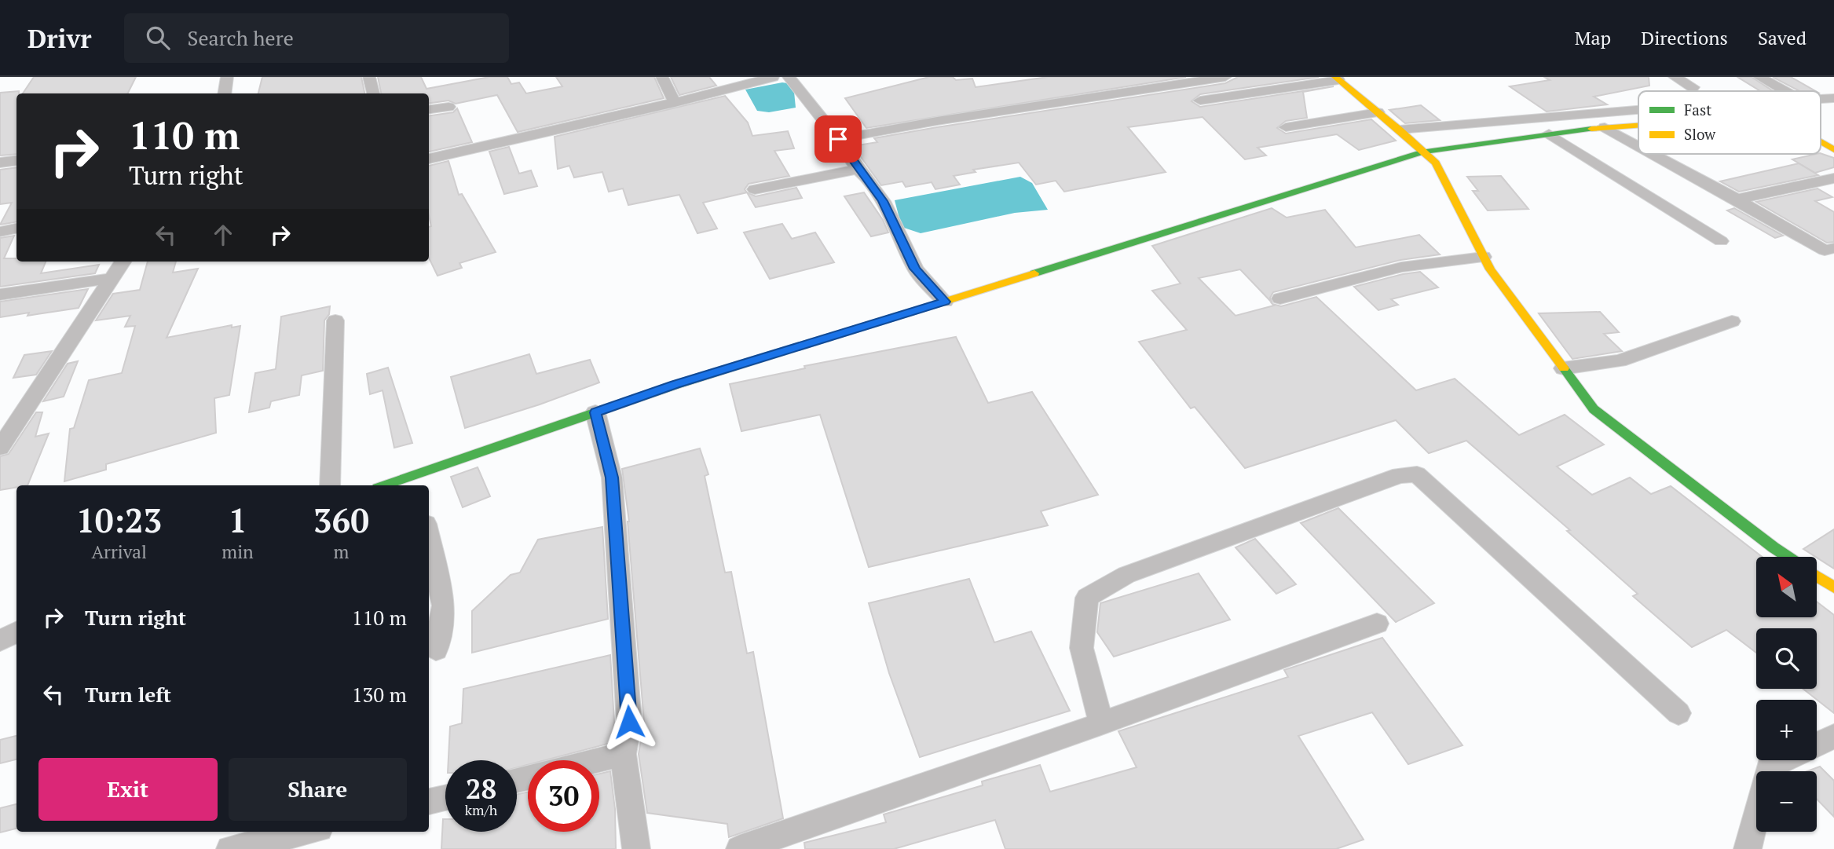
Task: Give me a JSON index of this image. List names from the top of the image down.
{
  "legend": ["Fast", "Slow"],
  "north": "top left",
  "page": {
    "header": "Drivr",
    "search": "Search here",
    "nav": ["Map", "Directions", "Saved"],
    "turn": ["110 m", "Turn right"],
    "eta": [
      "10:23",
      "Arrival",
      "1",
      "min",
      "360",
      "m"
    ],
    "map_buttons": ["+", "−"],
    "list": [
      {
        "name": "Turn right",
        "value": "110 m"
      },
      {
        "name": "Turn left",
        "value": "130 m"
      }
    ],
    "buttons": ["Exit", "Share"],
    "speed": "28 km/h",
    "limit": "30"
  }
}
